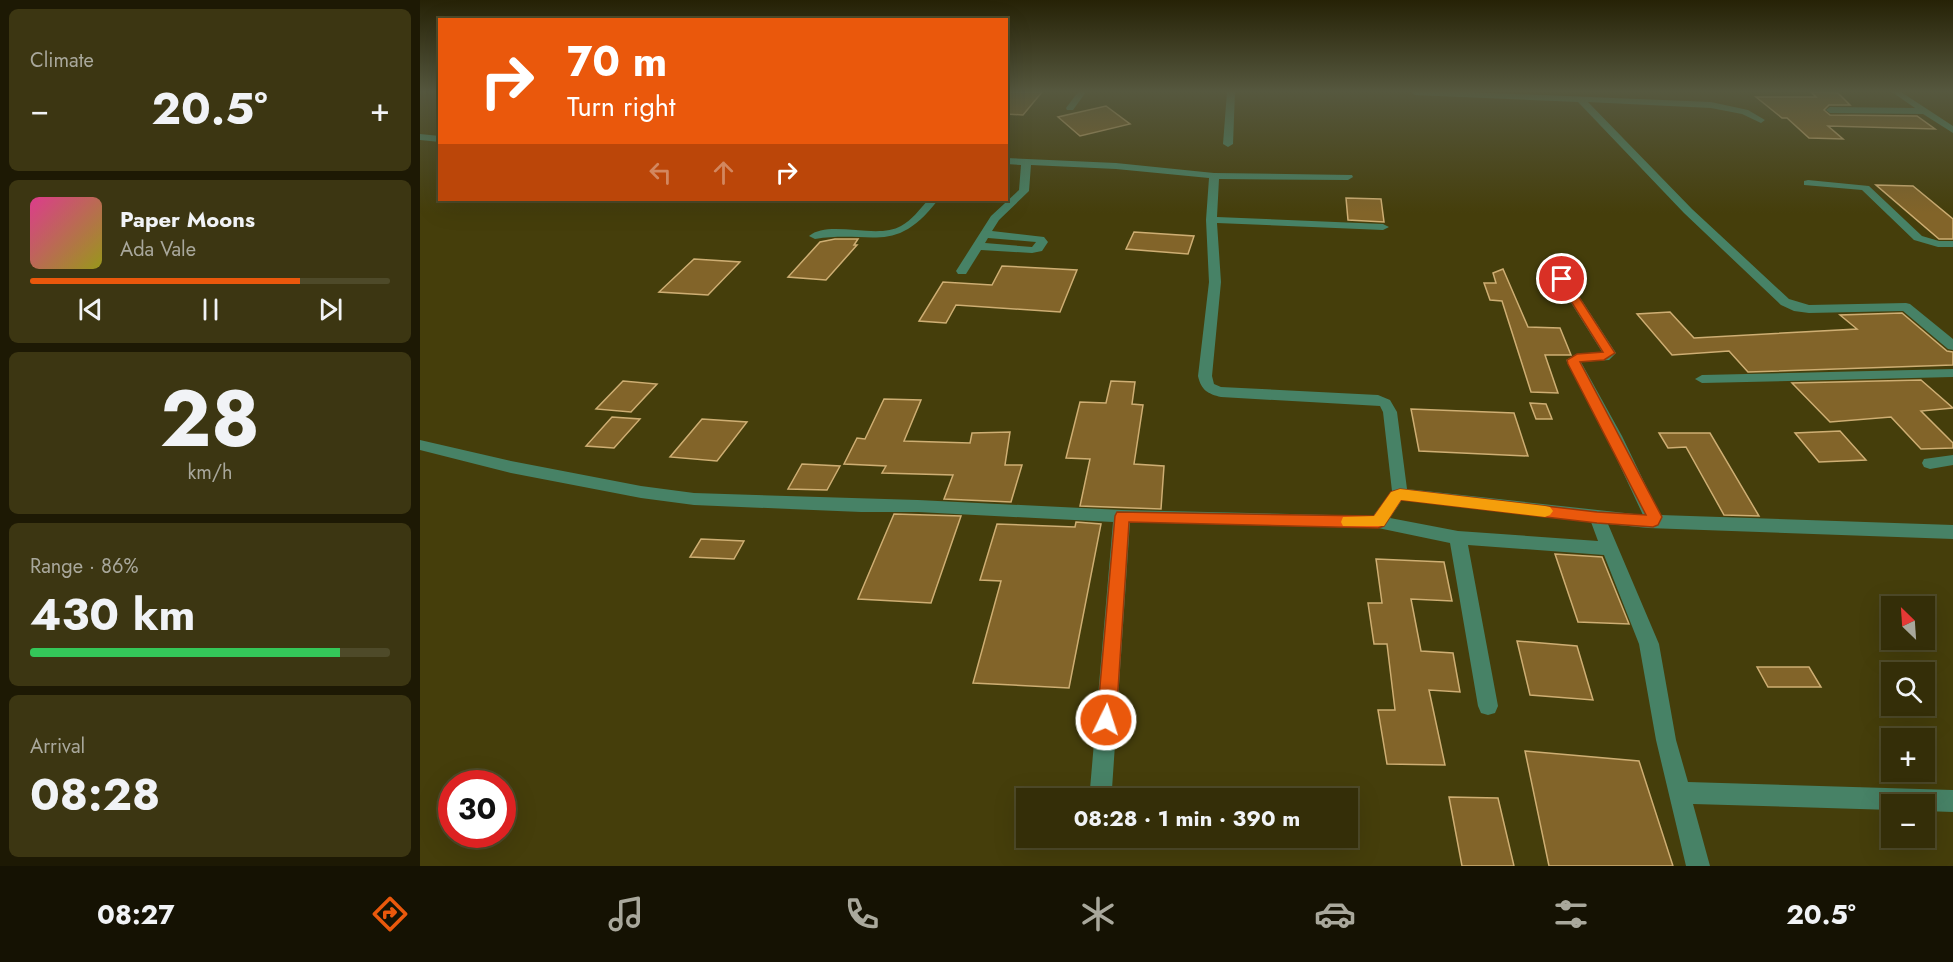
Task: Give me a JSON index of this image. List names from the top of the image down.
{
  "north": "top left",
  "page": {
    "tile": [
      "Climate",
      ["28", "km/h"],
      ["Range · 86%", "430 km"],
      ["Arrival", "08:28"]
    ],
    "turn": ["70 m", "Turn right"],
    "heat": ["−", "20.5°", "+"],
    "song": ["Paper Moons", "Ada Vale"],
    "map_buttons": ["+", "−"],
    "limit": "30",
    "trip": "08:28 · 1 min · 390 m",
    "tabs": ["08:27", "20.5°"]
  }
}
